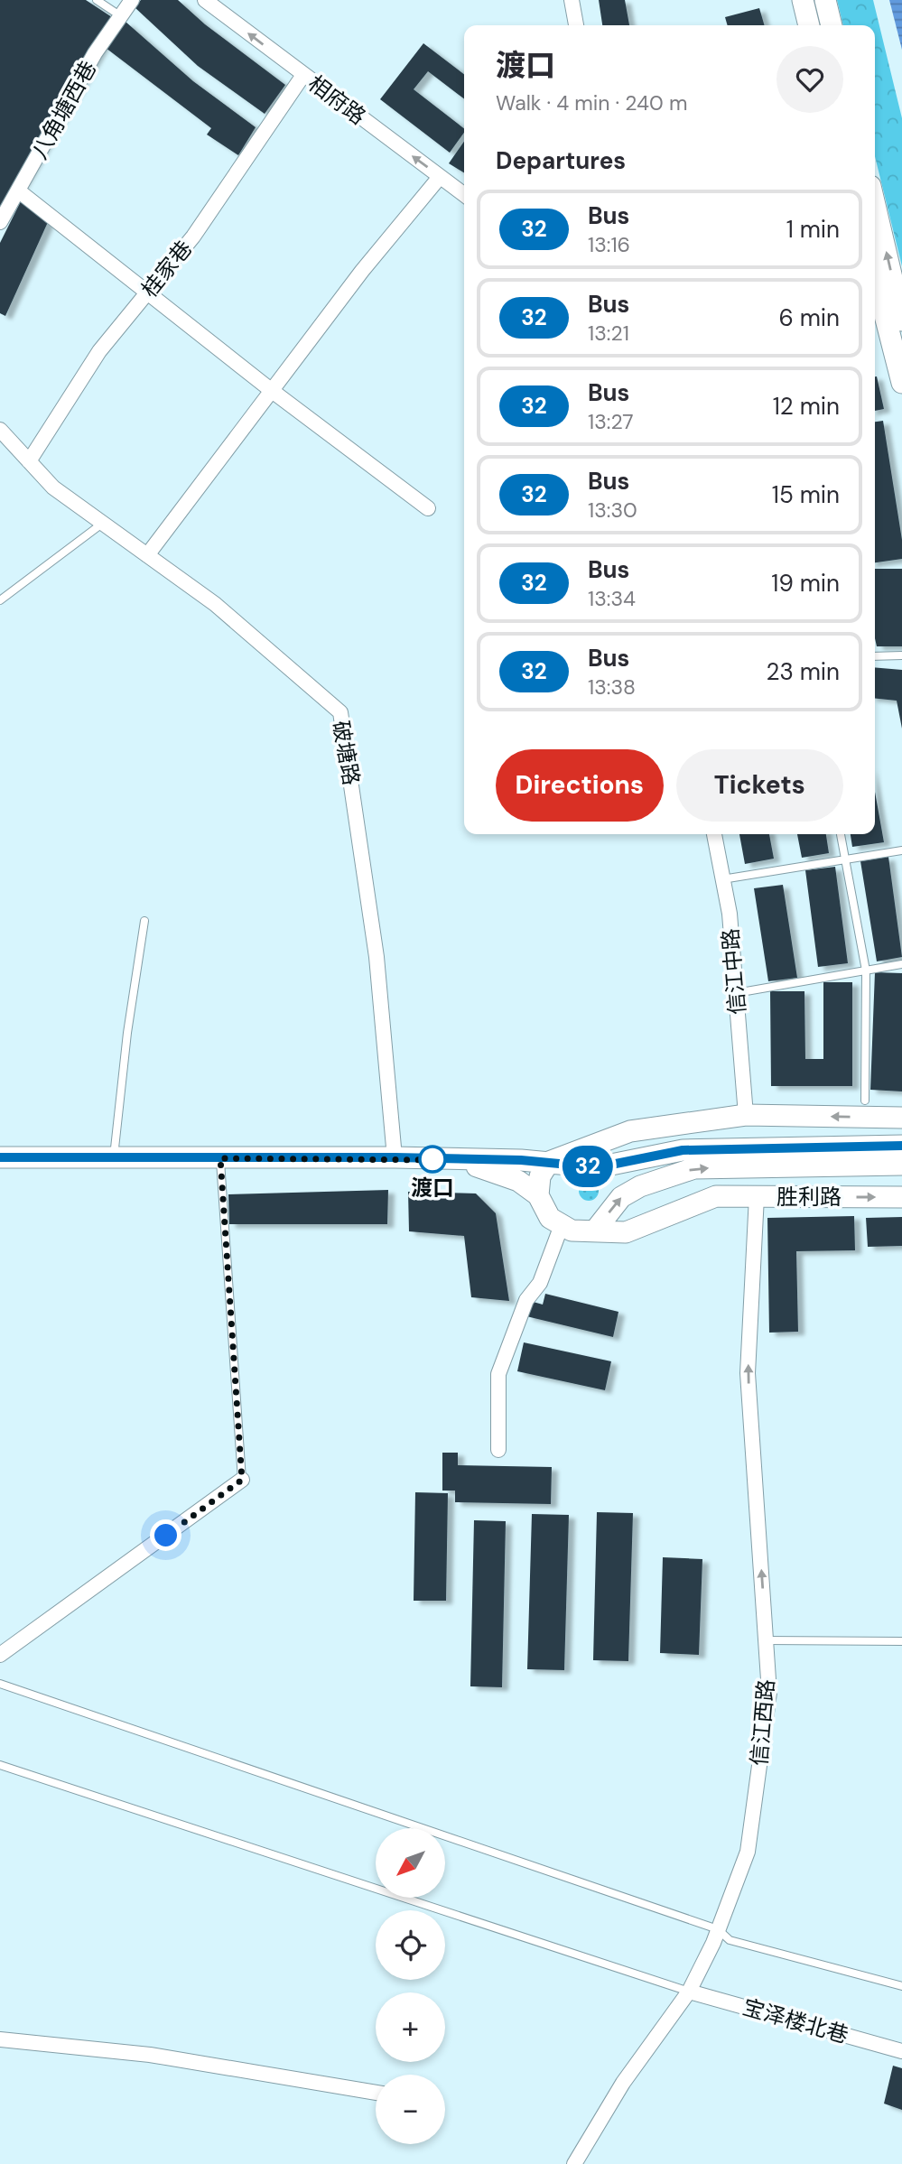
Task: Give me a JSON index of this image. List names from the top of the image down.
{
  "streets": {
    "main road": ["胜利路"],
    "street": [
      "相府路",
      "八角塘西巷",
      "桂家巷",
      "破塘路",
      "信江中路",
      "信江西路",
      "宝泽楼北巷"
    ]
  },
  "crossings": [
    ["相府路", "桂家巷"],
    ["桂家巷", "破塘路"],
    ["胜利路", "信江西路"],
    ["信江西路", "宝泽楼北巷"]
  ],
  "one_way": ["相府路", "信江西路"],
  "places": ["渡口"],
  "lines": ["bus line 32"],
  "north": "bottom left",
  "page": {
    "on_map": "32",
    "heading": [
      ["渡口", "Walk · 4 min · 240 m"],
      "Departures"
    ],
    "list": [
      {
        "mark": "32",
        "name": "Bus",
        "note": "13:16",
        "value": "1 min"
      },
      {
        "mark": "32",
        "name": "Bus",
        "note": "13:21",
        "value": "6 min"
      },
      {
        "mark": "32",
        "name": "Bus",
        "note": "13:27",
        "value": "12 min"
      },
      {
        "mark": "32",
        "name": "Bus",
        "note": "13:30",
        "value": "15 min"
      },
      {
        "mark": "32",
        "name": "Bus",
        "note": "13:34",
        "value": "19 min"
      },
      {
        "mark": "32",
        "name": "Bus",
        "note": "13:38",
        "value": "23 min"
      }
    ],
    "buttons": ["Directions", "Tickets"],
    "map_buttons": ["+", "−"]
  }
}
